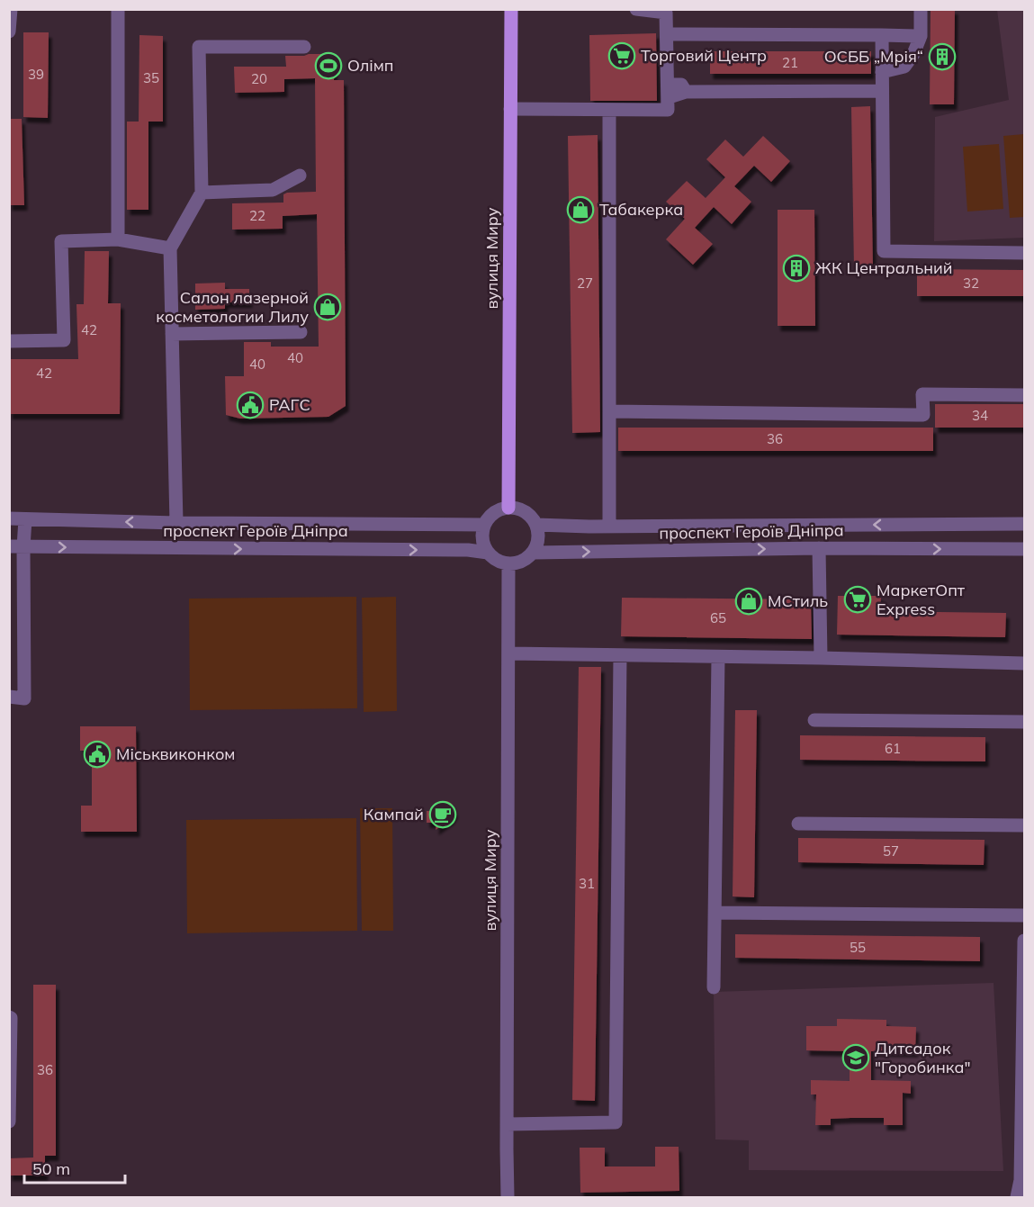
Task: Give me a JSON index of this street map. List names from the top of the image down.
{
  "streets": {
    "main road": ["вулиця Миру"],
    "street": ["проспект Героїв Дніпра"]
  },
  "crossings": [
    ["вулиця Миру", "проспект Героїв Дніпра"]
  ],
  "places": {
    "supermarket": ["Торговий Центр", "МаркетОпт Express"],
    "building": ["ОСББ „Мрія“", "ЖК Центральний"],
    "sports": ["Олімп"],
    "shop": ["Табакерка", "Салон лазерной косметологии Лилу", "МСтиль"],
    "public building": ["РАГС", "Міськвиконком"],
    "cafe": ["Кампай"],
    "school or university": ["Дитсадок \"Горобинка\""]
  },
  "house_numbers": [
    "21",
    "39",
    "35",
    "20",
    "22",
    "27",
    "32",
    "42",
    "40",
    "40",
    "42",
    "34",
    "36",
    "65",
    "61",
    "57",
    "31",
    "55",
    "36"
  ],
  "scale_bar": "50 m"
}
